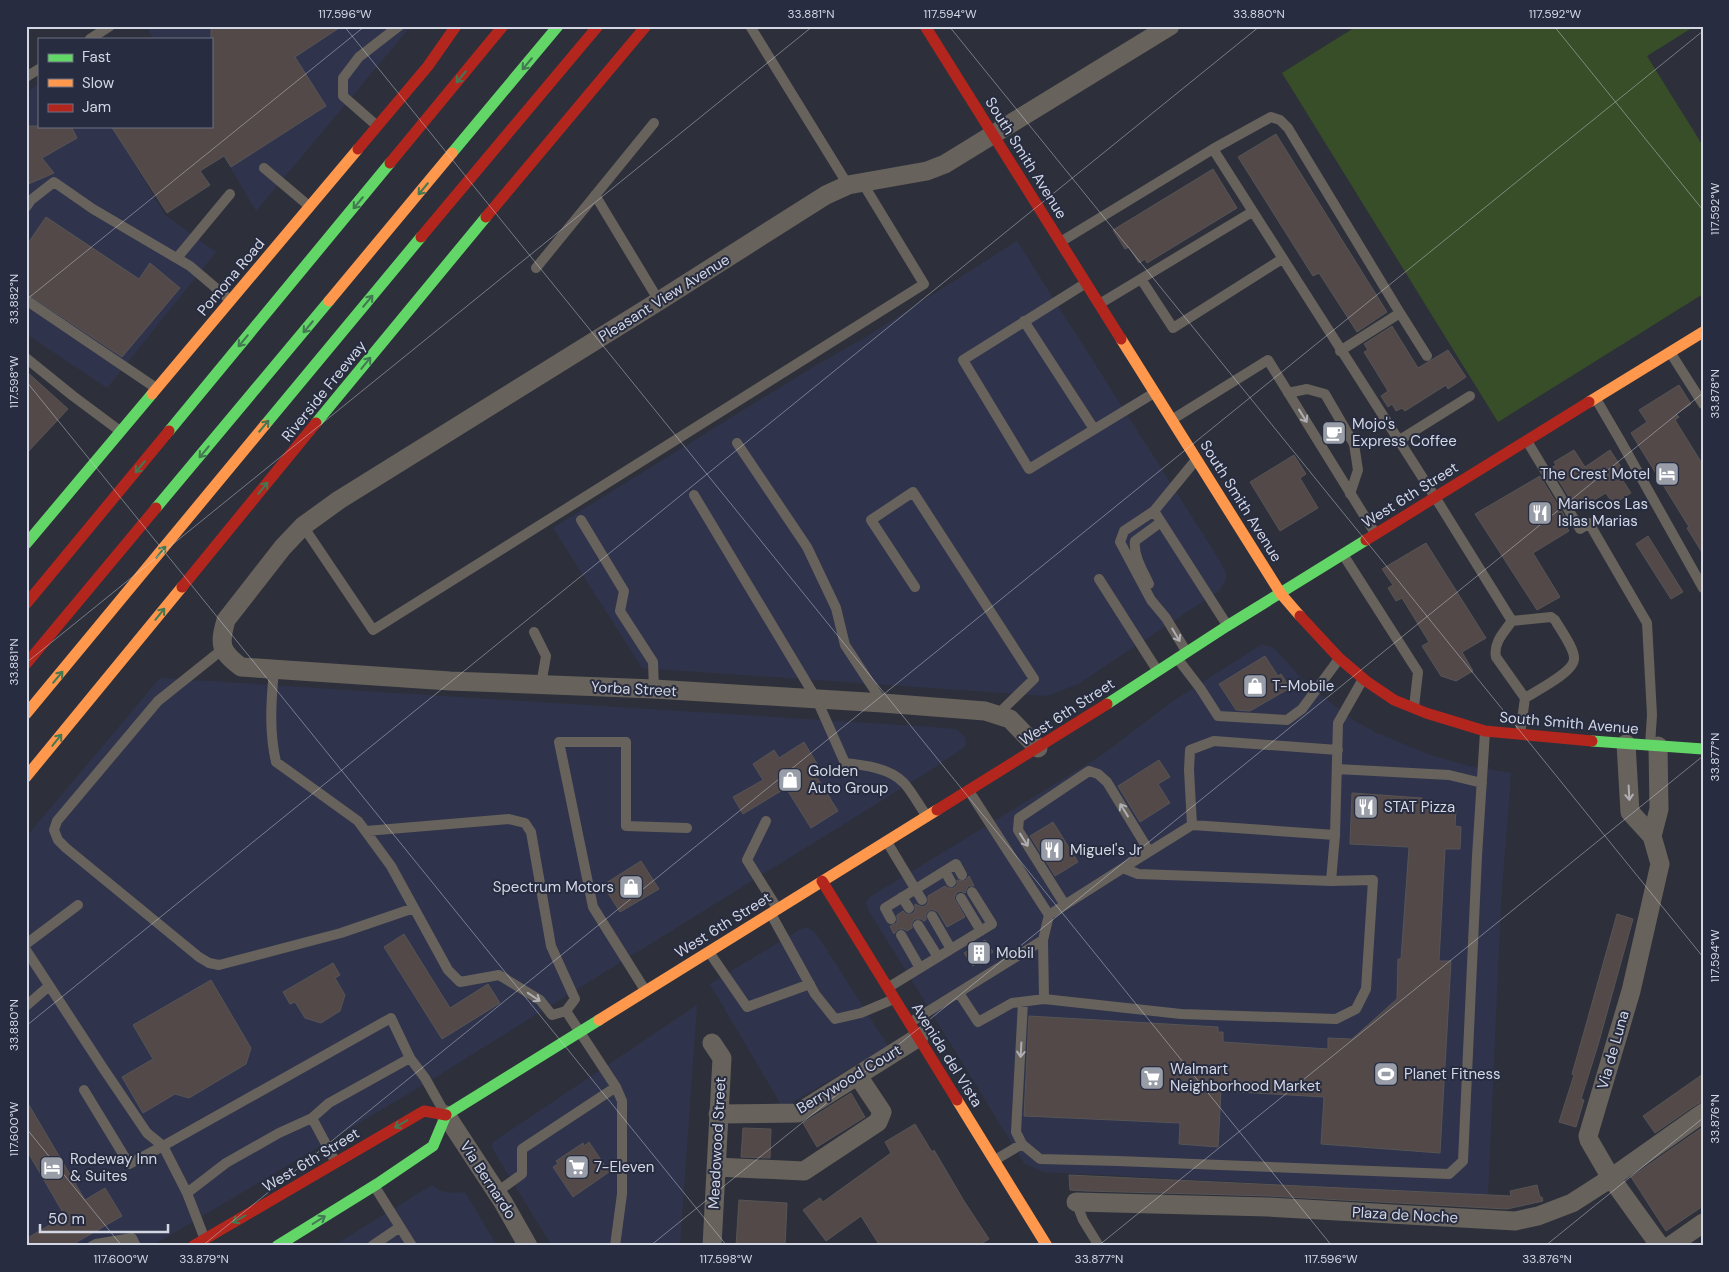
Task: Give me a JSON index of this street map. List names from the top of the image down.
{
  "streets": {
    "main road": [
      "South Smith Avenue",
      "Pomona Road",
      "Riverside Freeway",
      "West 6th Street",
      "Avenida del Vista"
    ],
    "street": [
      "Pleasant View Avenue",
      "Yorba Street",
      "Via de Luna",
      "Berrywood Court",
      "Meadowood Street",
      "Via Bernardo",
      "Plaza de Noche"
    ]
  },
  "crossings": [
    ["South Smith Avenue", "Pleasant View Avenue"],
    ["South Smith Avenue", "West 6th Street"],
    ["South Smith Avenue", "Via de Luna"],
    ["Pleasant View Avenue", "Yorba Street"],
    ["West 6th Street", "Yorba Street"],
    ["West 6th Street", "Avenida del Vista"],
    ["West 6th Street", "Via Bernardo"],
    ["Via de Luna", "Plaza de Noche"],
    ["Avenida del Vista", "Berrywood Court"],
    ["Berrywood Court", "Meadowood Street"]
  ],
  "places": {
    "cafe": ["Mojo's Express Coffee"],
    "hotel": ["The Crest Motel", "Rodeway Inn & Suites"],
    "restaurant": ["Mariscos Las Islas Marias", "STAT Pizza", "Miguel's Jr"],
    "shop": ["T-Mobile", "Golden Auto Group", "Spectrum Motors"],
    "building": ["Mobil"],
    "sports": ["Planet Fitness"],
    "supermarket": ["Walmart Neighborhood Market", "7-Eleven"]
  },
  "legend": ["Fast", "Slow", "Jam"],
  "scale_bar": "50 m",
  "coordinates": [
    "117.596°W",
    "33.881°N",
    "117.594°W",
    "33.880°N",
    "117.592°W",
    "33.882°N",
    "117.598°W",
    "33.878°N",
    "33.877°N",
    "33.876°N",
    "117.600°W",
    "33.879°N"
  ]
}
